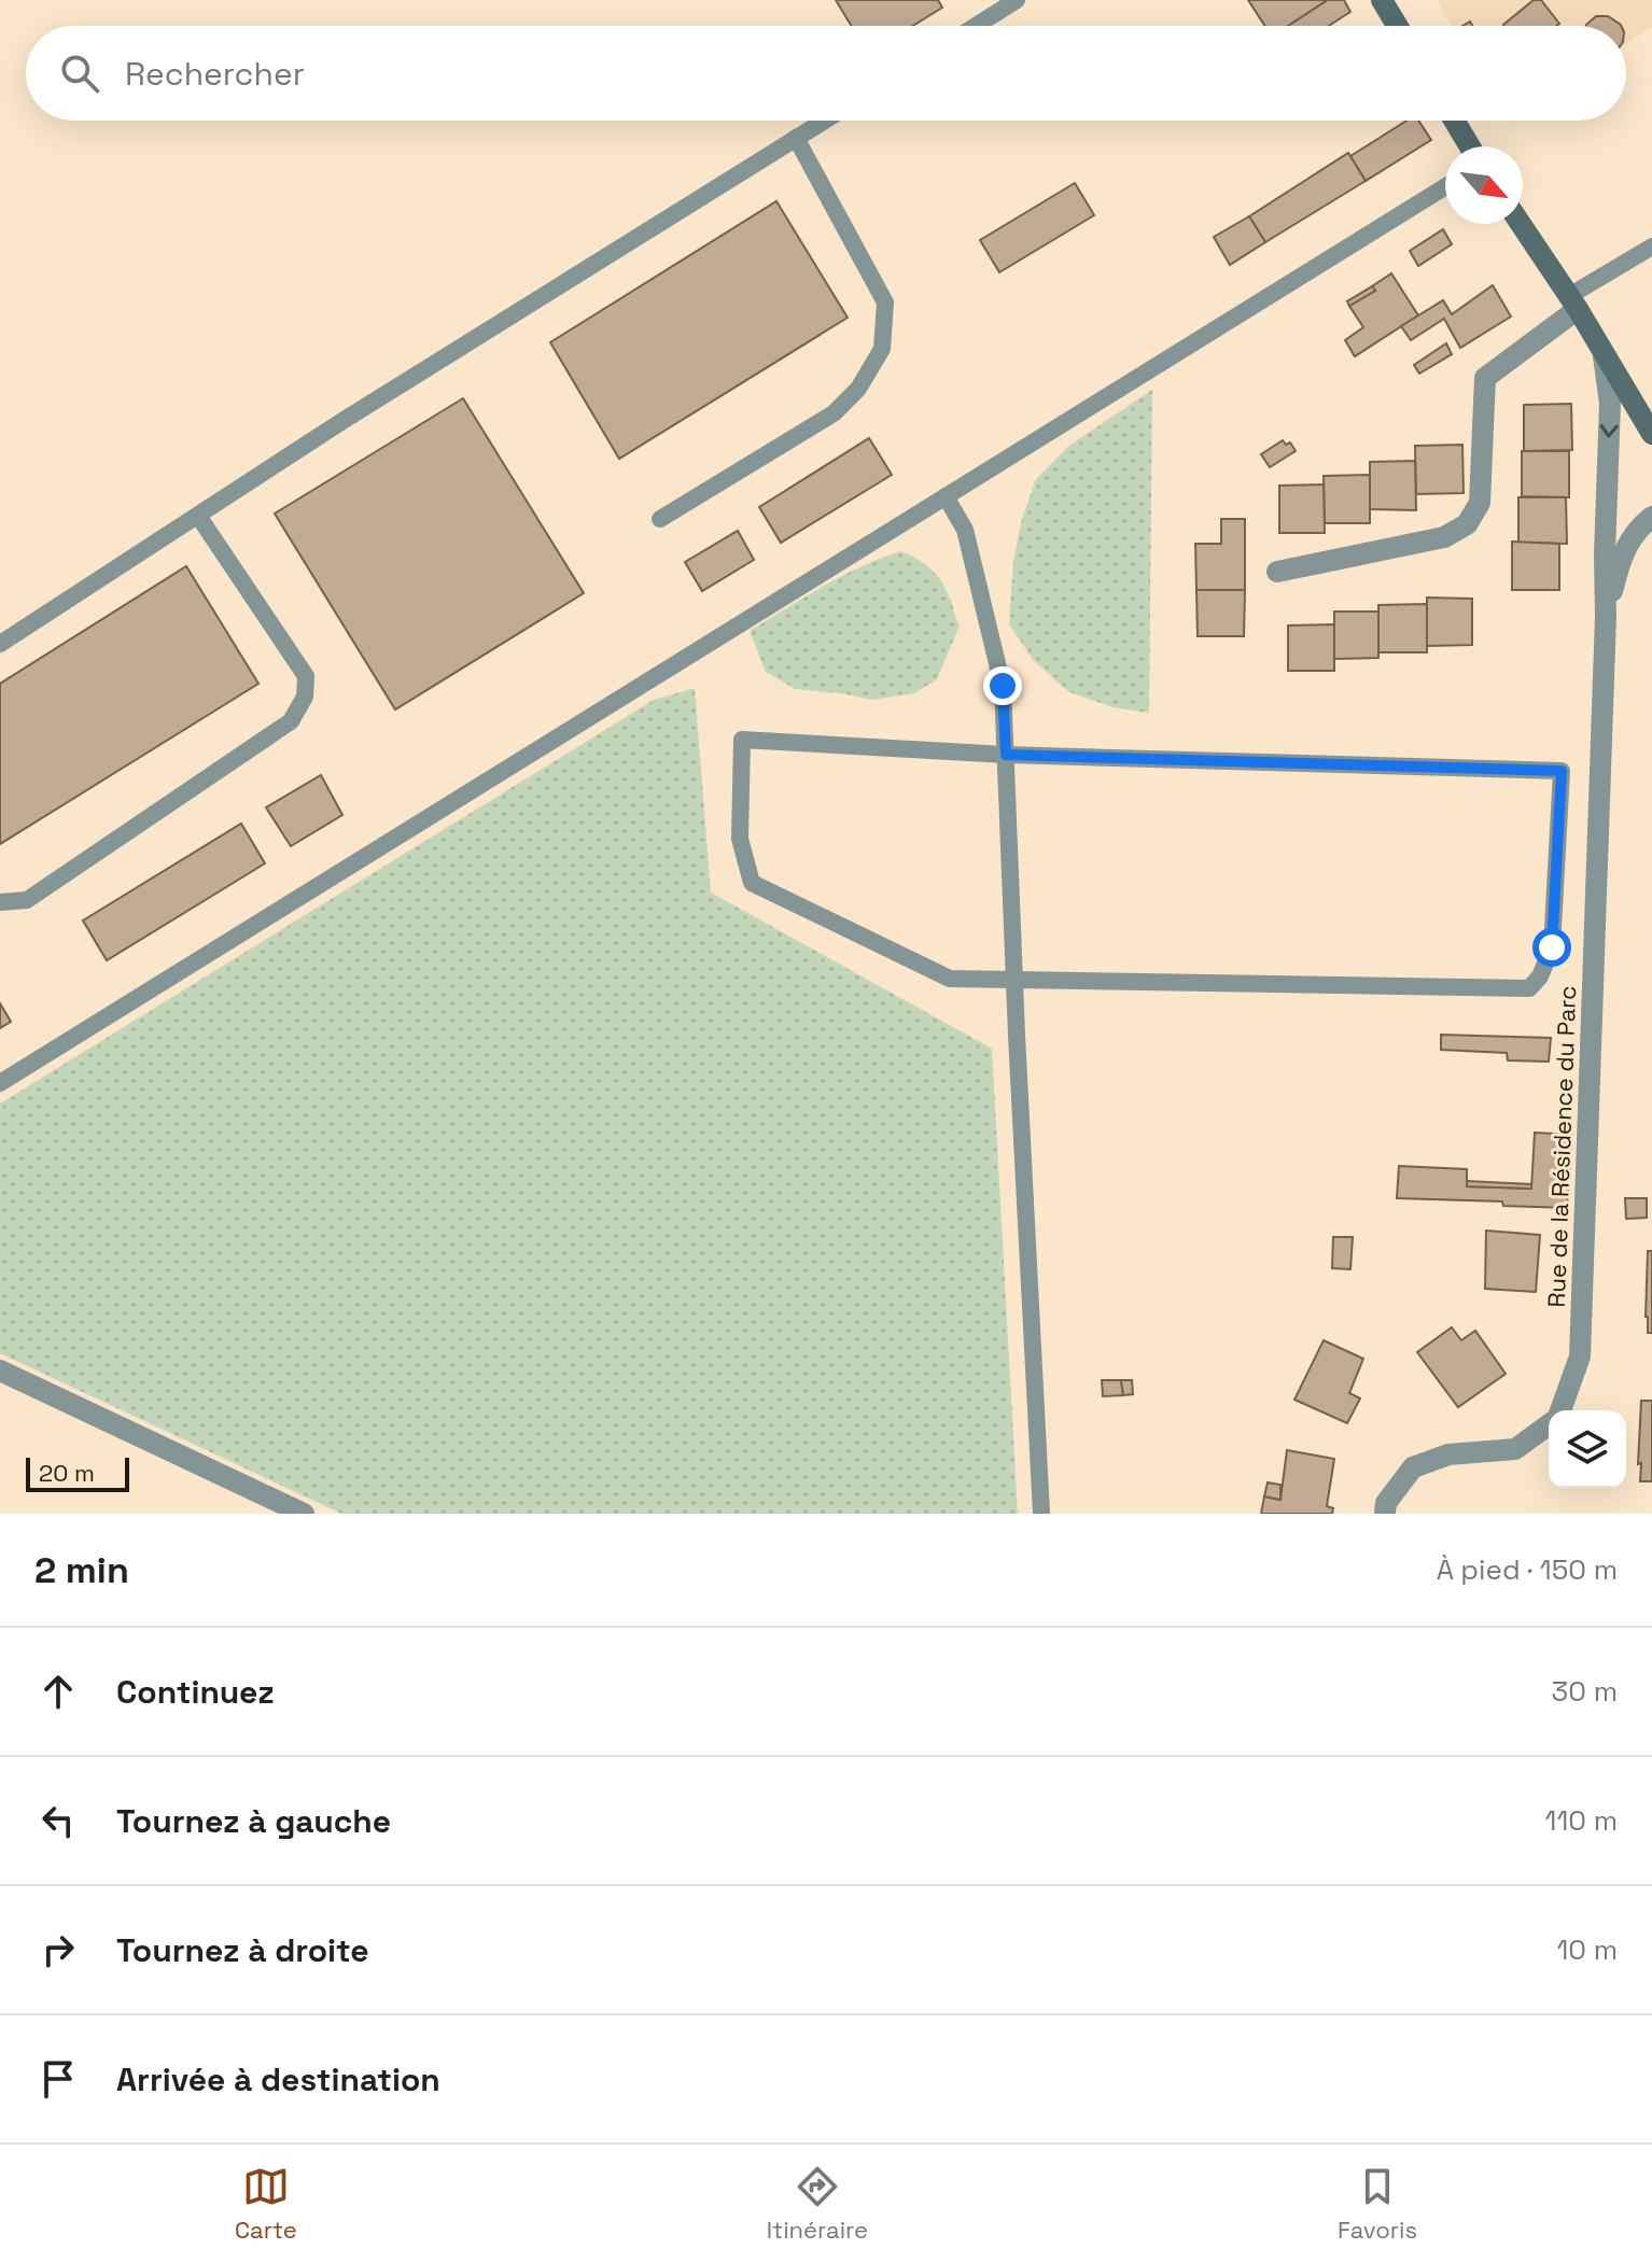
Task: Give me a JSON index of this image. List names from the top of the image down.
{
  "streets": {
    "street": ["Rue de la Résidence du Parc"]
  },
  "scale_bar": "20 m",
  "north": "bottom right",
  "page": {
    "search": "Rechercher",
    "scale": "20 m",
    "heading": ["2 min", "À pied · 150 m"],
    "list": [
      ["Continuez", "30 m"],
      ["Tournez à gauche", "110 m"],
      ["Tournez à droite", "10 m"],
      "Arrivée à destination"
    ],
    "nav": ["Carte", "Itinéraire", "Favoris"]
  }
}
